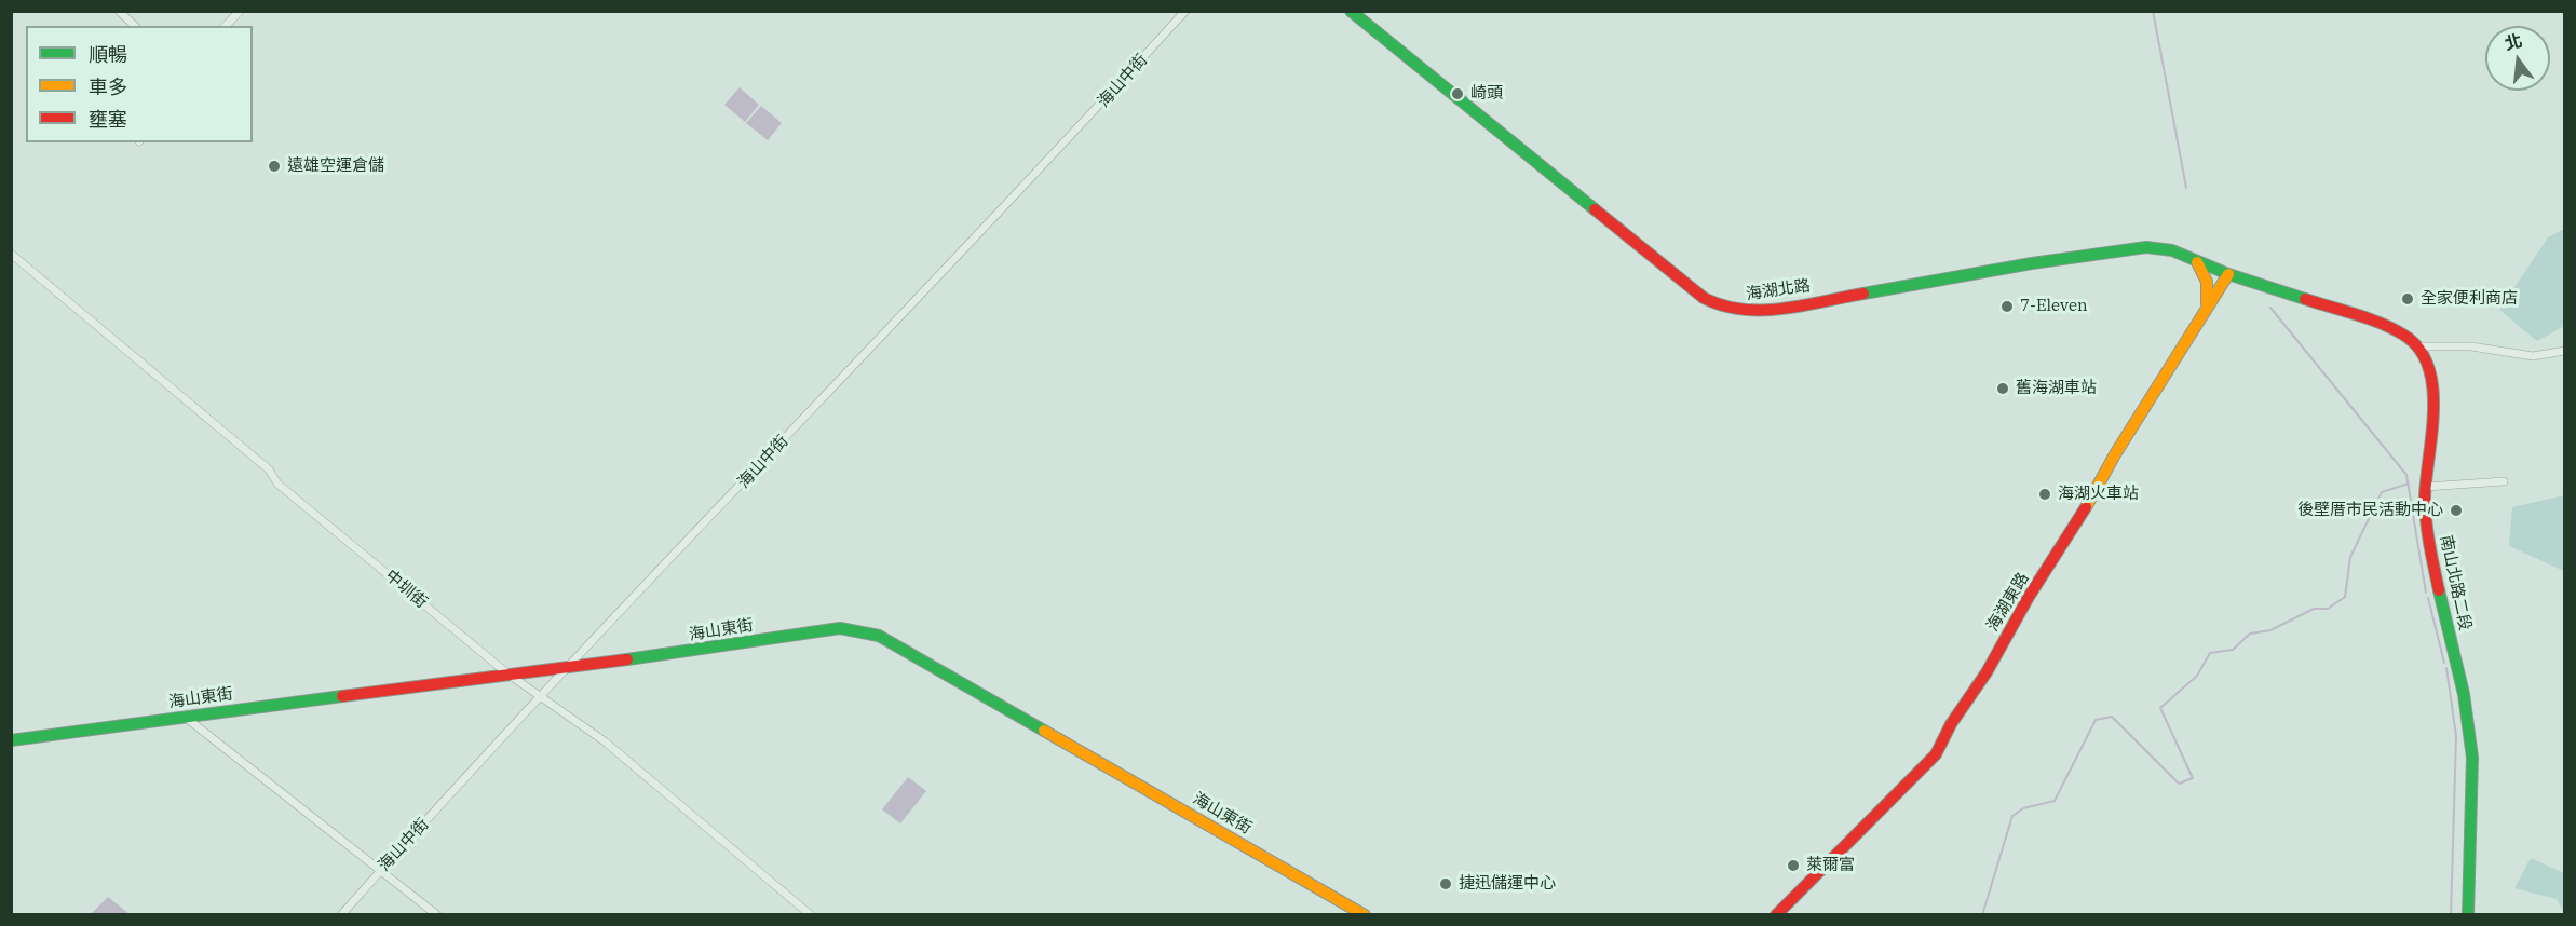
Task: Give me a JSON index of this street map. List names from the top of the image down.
{
  "streets": {
    "street": [
      "海山中街",
      "海湖北路",
      "南山北路二段",
      "中圳街",
      "海湖東路",
      "海山東街"
    ]
  },
  "crossings": [
    ["海山中街", "中圳街"],
    ["海山中街", "海山東街"],
    ["海湖北路", "海湖東路"],
    ["中圳街", "海山東街"]
  ],
  "places": [
    "崎頭",
    "遠雄空運倉儲",
    "全家便利商店",
    "7-Eleven",
    "舊海湖車站",
    "海湖火車站",
    "後壁厝市民活動中心",
    "萊爾富",
    "捷迅儲運中心"
  ],
  "legend": ["順暢", "車多", "壅塞"],
  "north": "top"
}
